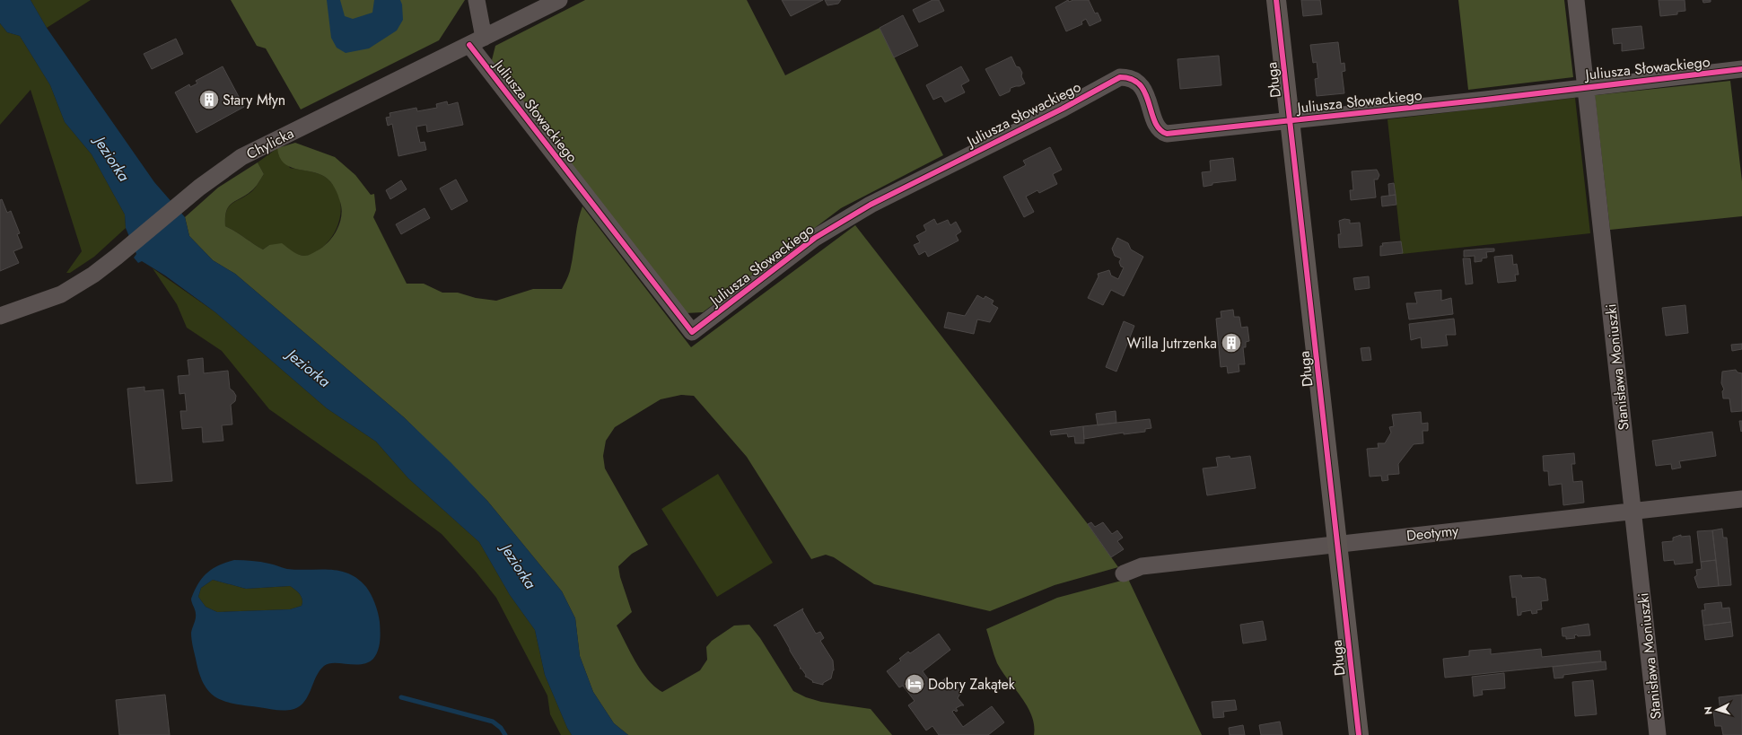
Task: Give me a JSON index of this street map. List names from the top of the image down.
{
  "streets": {
    "street": [
      "Juliusza Słowackiego",
      "Długa",
      "Chylicka",
      "Stanisława Moniuszki",
      "Deotymy"
    ]
  },
  "crossings": [
    ["Juliusza Słowackiego", "Długa"],
    ["Juliusza Słowackiego", "Chylicka"],
    ["Juliusza Słowackiego", "Stanisława Moniuszki"],
    ["Długa", "Deotymy"],
    ["Stanisława Moniuszki", "Deotymy"]
  ],
  "water": ["Jeziorka"],
  "places": {
    "building": ["Stary Młyn", "Willa Jutrzenka"],
    "hotel": ["Dobry Zakątek"]
  },
  "north": "left"
}
